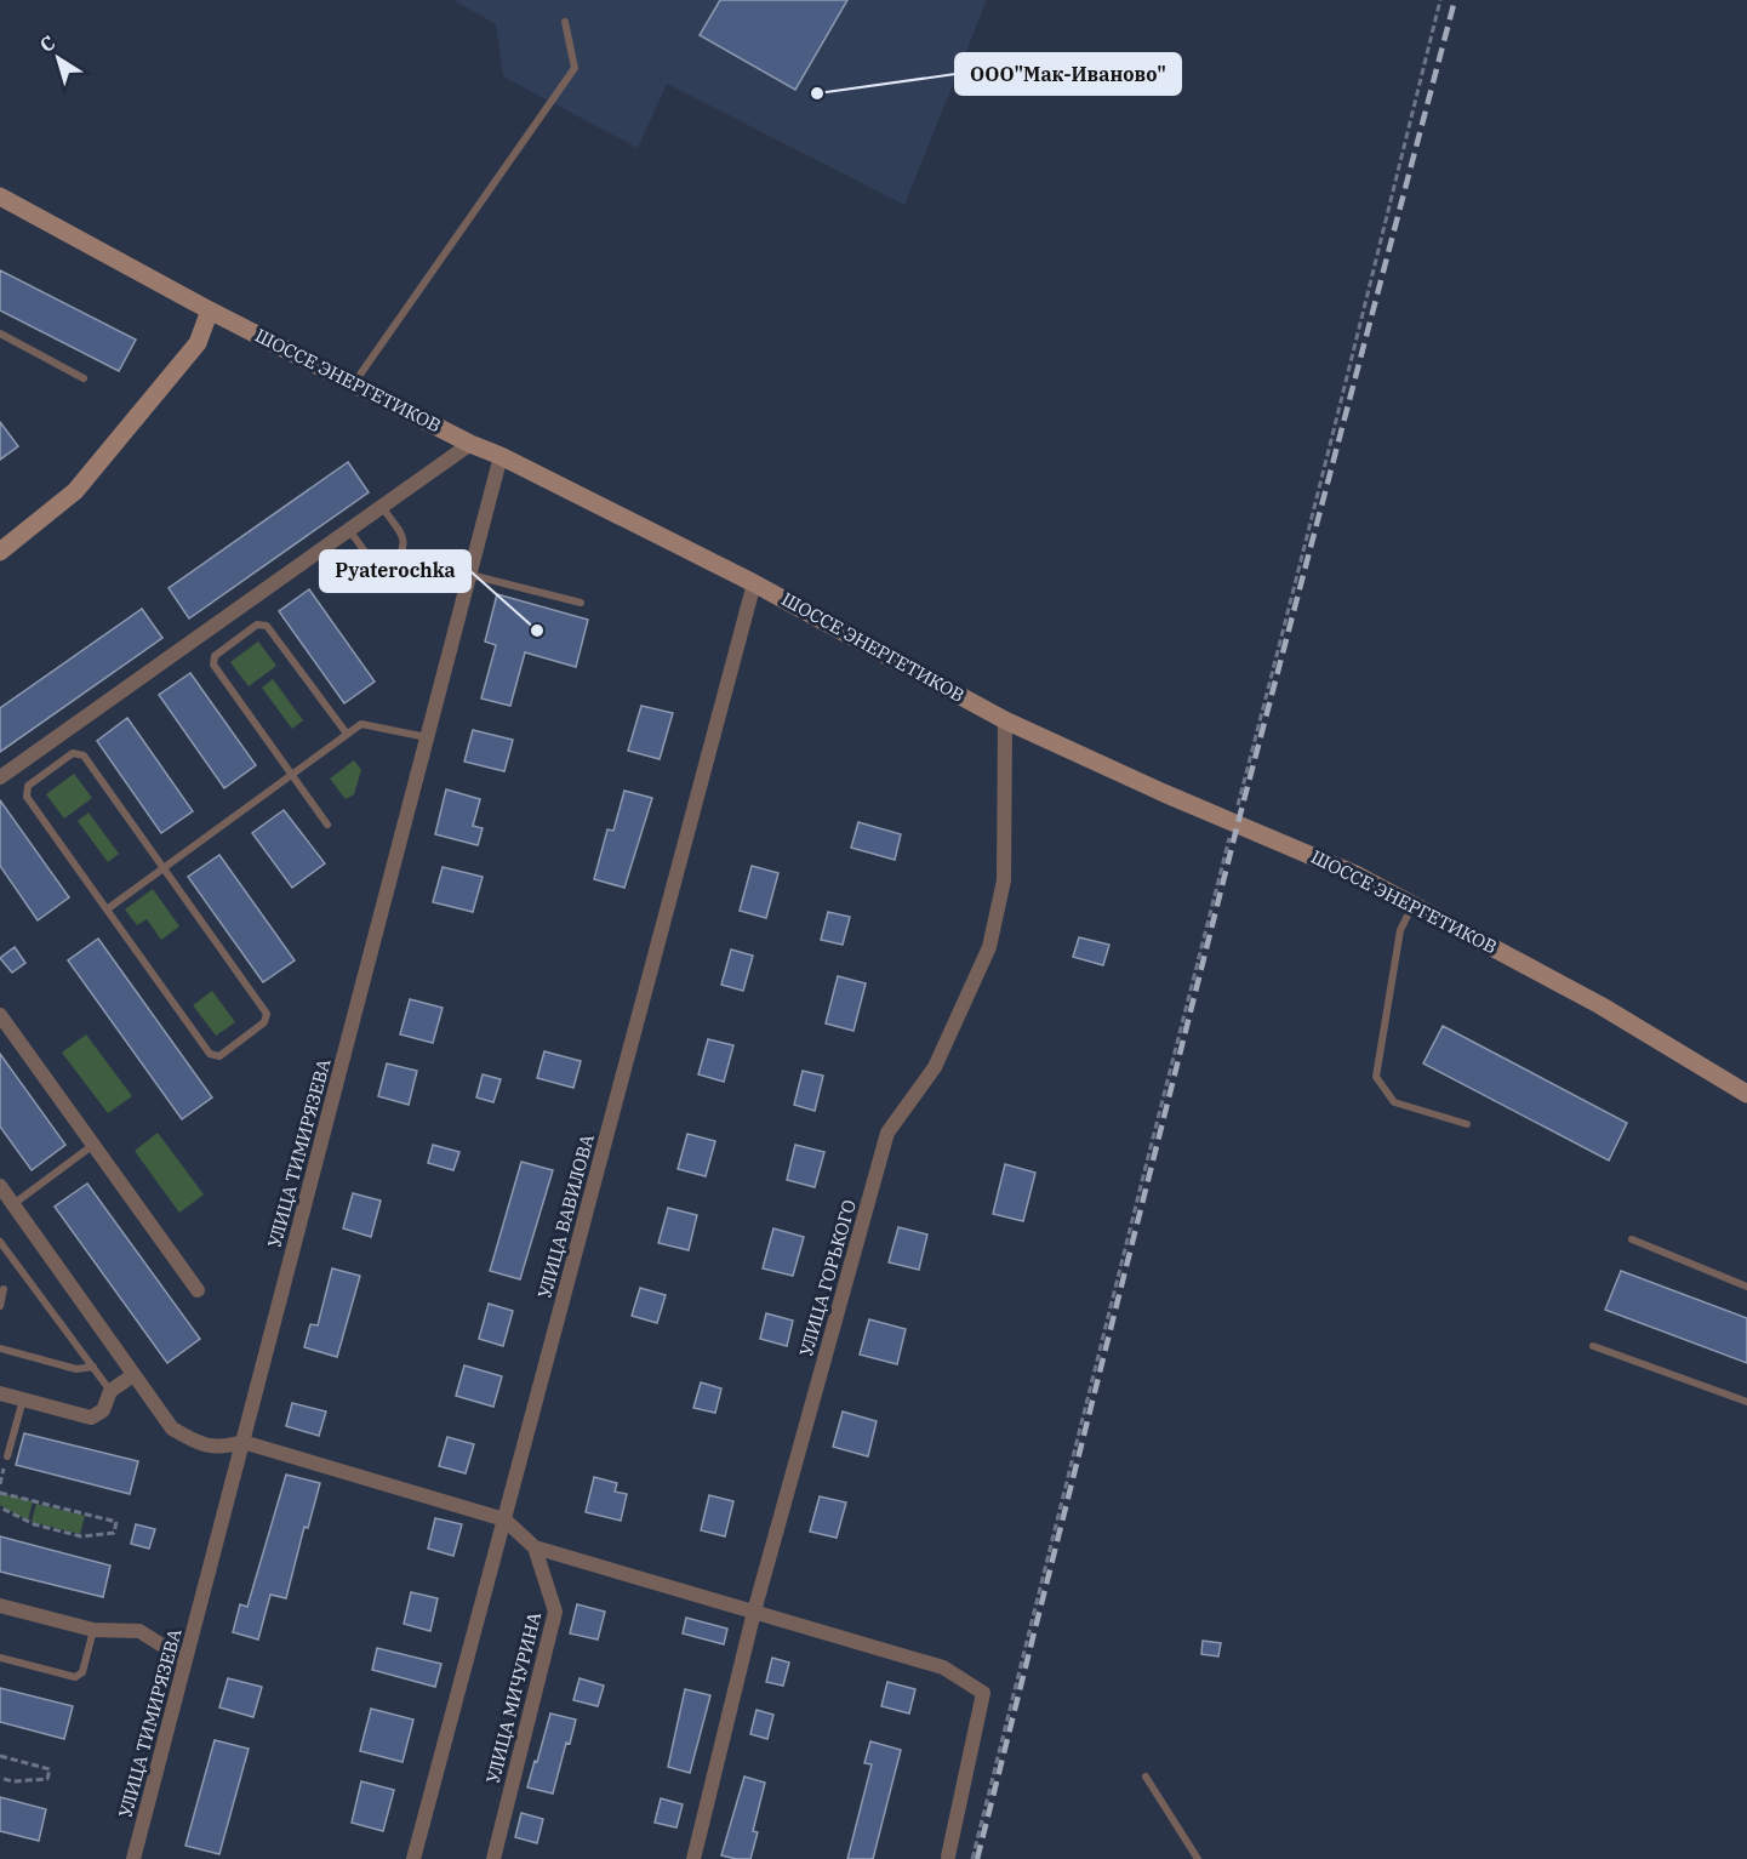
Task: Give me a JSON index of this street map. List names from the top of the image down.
{
  "streets": {
    "main road": ["ШОССЕ ЭНЕРГЕТИКОВ"],
    "street": [
      "УЛИЦА ТИМИРЯЗЕВА",
      "УЛИЦА ВАВИЛОВА",
      "УЛИЦА ГОРЬКОГО",
      "УЛИЦА МИЧУРИНА"
    ]
  },
  "crossings": [
    ["ШОССЕ ЭНЕРГЕТИКОВ", "УЛИЦА ТИМИРЯЗЕВА"],
    ["ШОССЕ ЭНЕРГЕТИКОВ", "УЛИЦА ВАВИЛОВА"],
    ["ШОССЕ ЭНЕРГЕТИКОВ", "УЛИЦА ГОРЬКОГО"]
  ],
  "places": ["ООО\"Мак-Иваново\"", "Pyaterochka"],
  "north": "top left"
}
